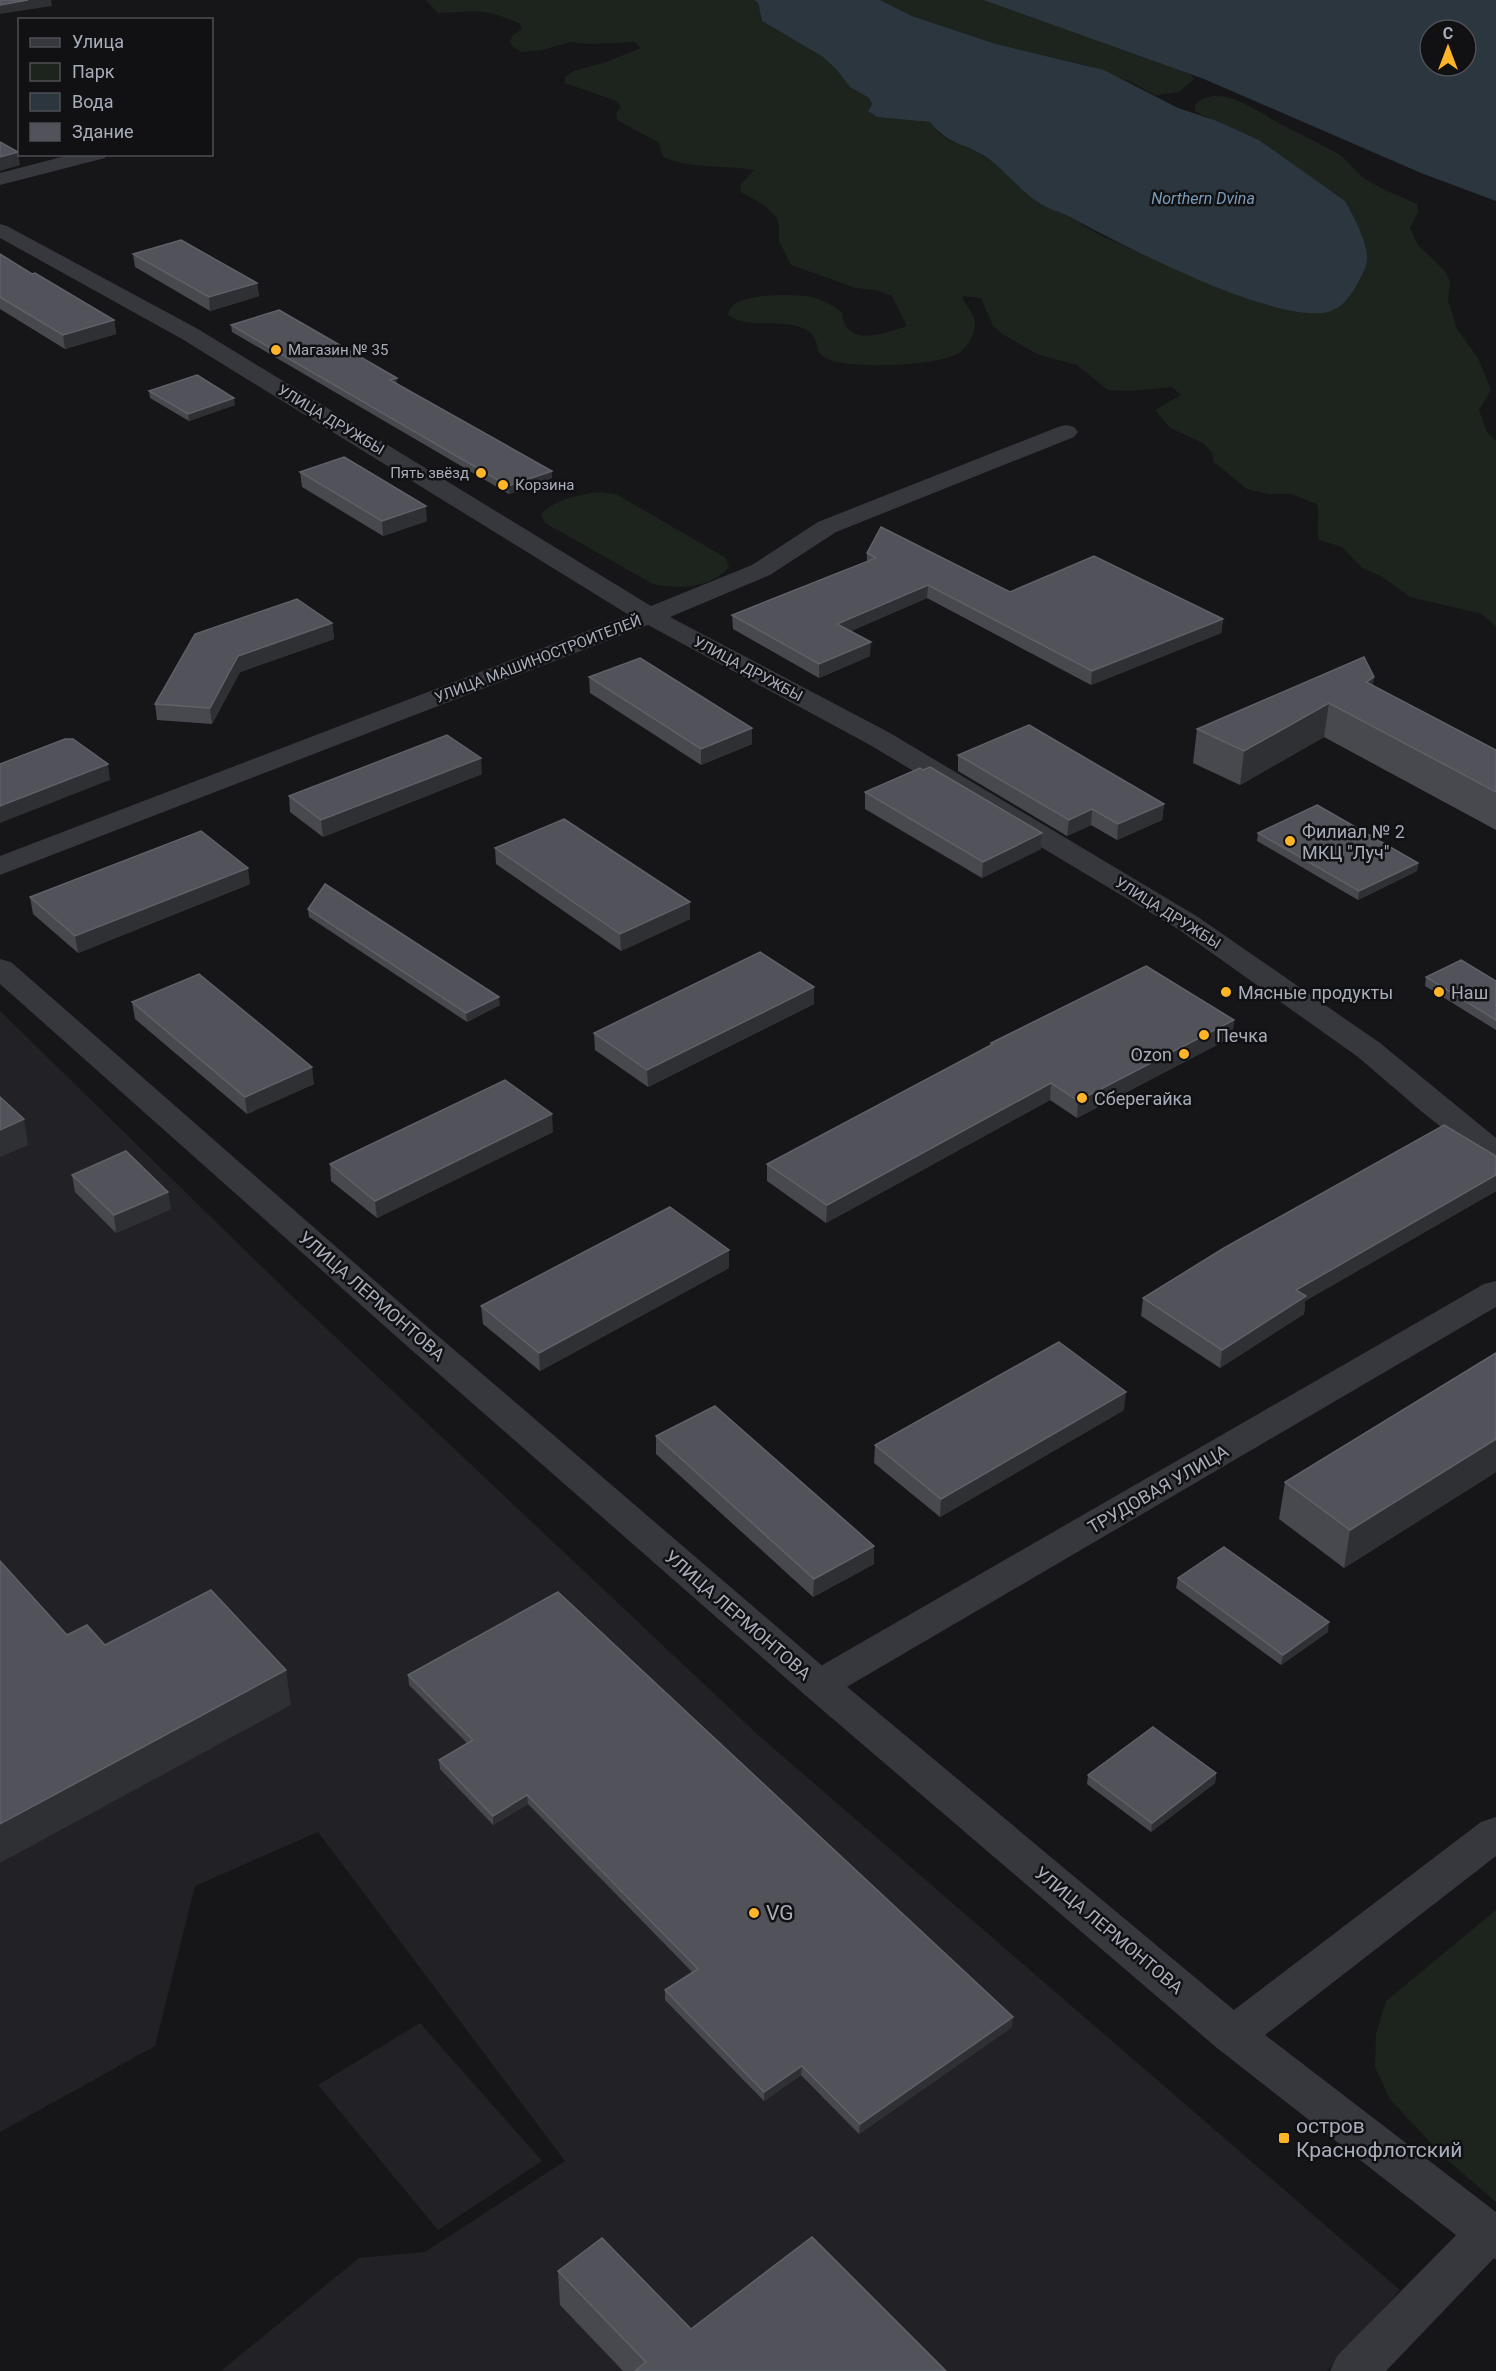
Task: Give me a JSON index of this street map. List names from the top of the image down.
{
  "streets": {
    "street": [
      "УЛИЦА ДРУЖБЫ",
      "УЛИЦА МАШИНОСТРОИТЕЛЕЙ",
      "УЛИЦА ЛЕРМОНТОВА",
      "ТРУДОВАЯ УЛИЦА"
    ]
  },
  "crossings": [
    ["УЛИЦА ДРУЖБЫ", "УЛИЦА МАШИНОСТРОИТЕЛЕЙ"],
    ["УЛИЦА ЛЕРМОНТОВА", "ТРУДОВАЯ УЛИЦА"]
  ],
  "water": ["Northern Dvina"],
  "places": {
    "other": [
      "Магазин № 35",
      "Пять звёзд",
      "Корзина",
      "Филиал № 2 МКЦ \"Луч\"",
      "Мясные продукты",
      "Наш",
      "Печка",
      "Ozon",
      "Сберегайка",
      "VG"
    ],
    "transit": ["остров Краснофлотский"]
  },
  "legend": [
    "Улица",
    "Парк",
    "Вода",
    "Здание"
  ],
  "north": "top"
}
